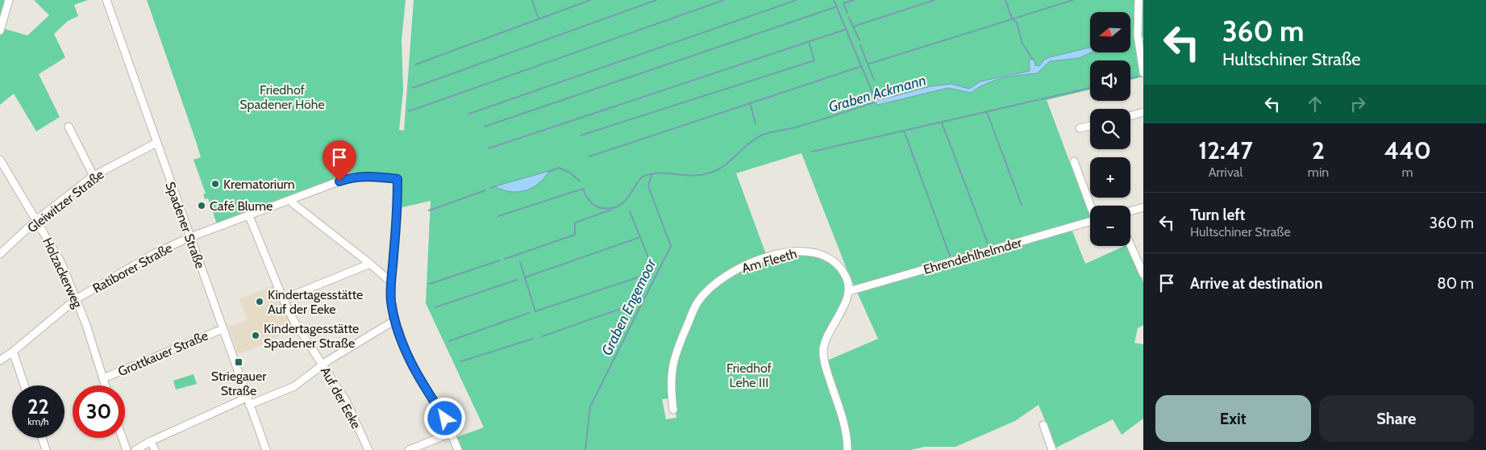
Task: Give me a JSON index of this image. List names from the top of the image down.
{
  "streets": {
    "street": [
      "Gleiwitzer Straße",
      "Spadener Straße",
      "Ehrendehlhelmder",
      "Am Fleeth",
      "Ratiborer Straße",
      "Holzackerweg",
      "Grottkauer Straße",
      "Auf der Eeke"
    ]
  },
  "crossings": [
    ["Gleiwitzer Straße", "Spadener Straße"],
    ["Gleiwitzer Straße", "Holzackerweg"],
    ["Spadener Straße", "Ratiborer Straße"],
    ["Spadener Straße", "Grottkauer Straße"],
    ["Ehrendehlhelmder", "Am Fleeth"],
    ["Ratiborer Straße", "Holzackerweg"],
    ["Ratiborer Straße", "Auf der Eeke"],
    ["Holzackerweg", "Grottkauer Straße"]
  ],
  "water": ["Graben Ackmann", "Graben Engemoor"],
  "parks": ["Friedhof Spadener Höhe", "Friedhof Lehe III"],
  "places": {
    "other": [
      "Krematorium",
      "Café Blume",
      "Kindertagesstätte Auf der Eeke",
      "Kindertagesstätte Spadener Straße"
    ],
    "transit": ["Striegauer Straße"]
  },
  "north": "left",
  "page": {
    "turn": ["360 m", "Hultschiner Straße"],
    "map_buttons": ["+", "−"],
    "eta": [
      "12:47",
      "Arrival",
      "2",
      "min",
      "440",
      "m"
    ],
    "list": [
      {
        "name": "Turn left",
        "note": "Hultschiner Straße",
        "value": "360 m"
      },
      {
        "name": "Arrive at destination",
        "value": "80 m"
      }
    ],
    "speed": "22 km/h",
    "limit": "30",
    "buttons": ["Exit", "Share"]
  }
}
